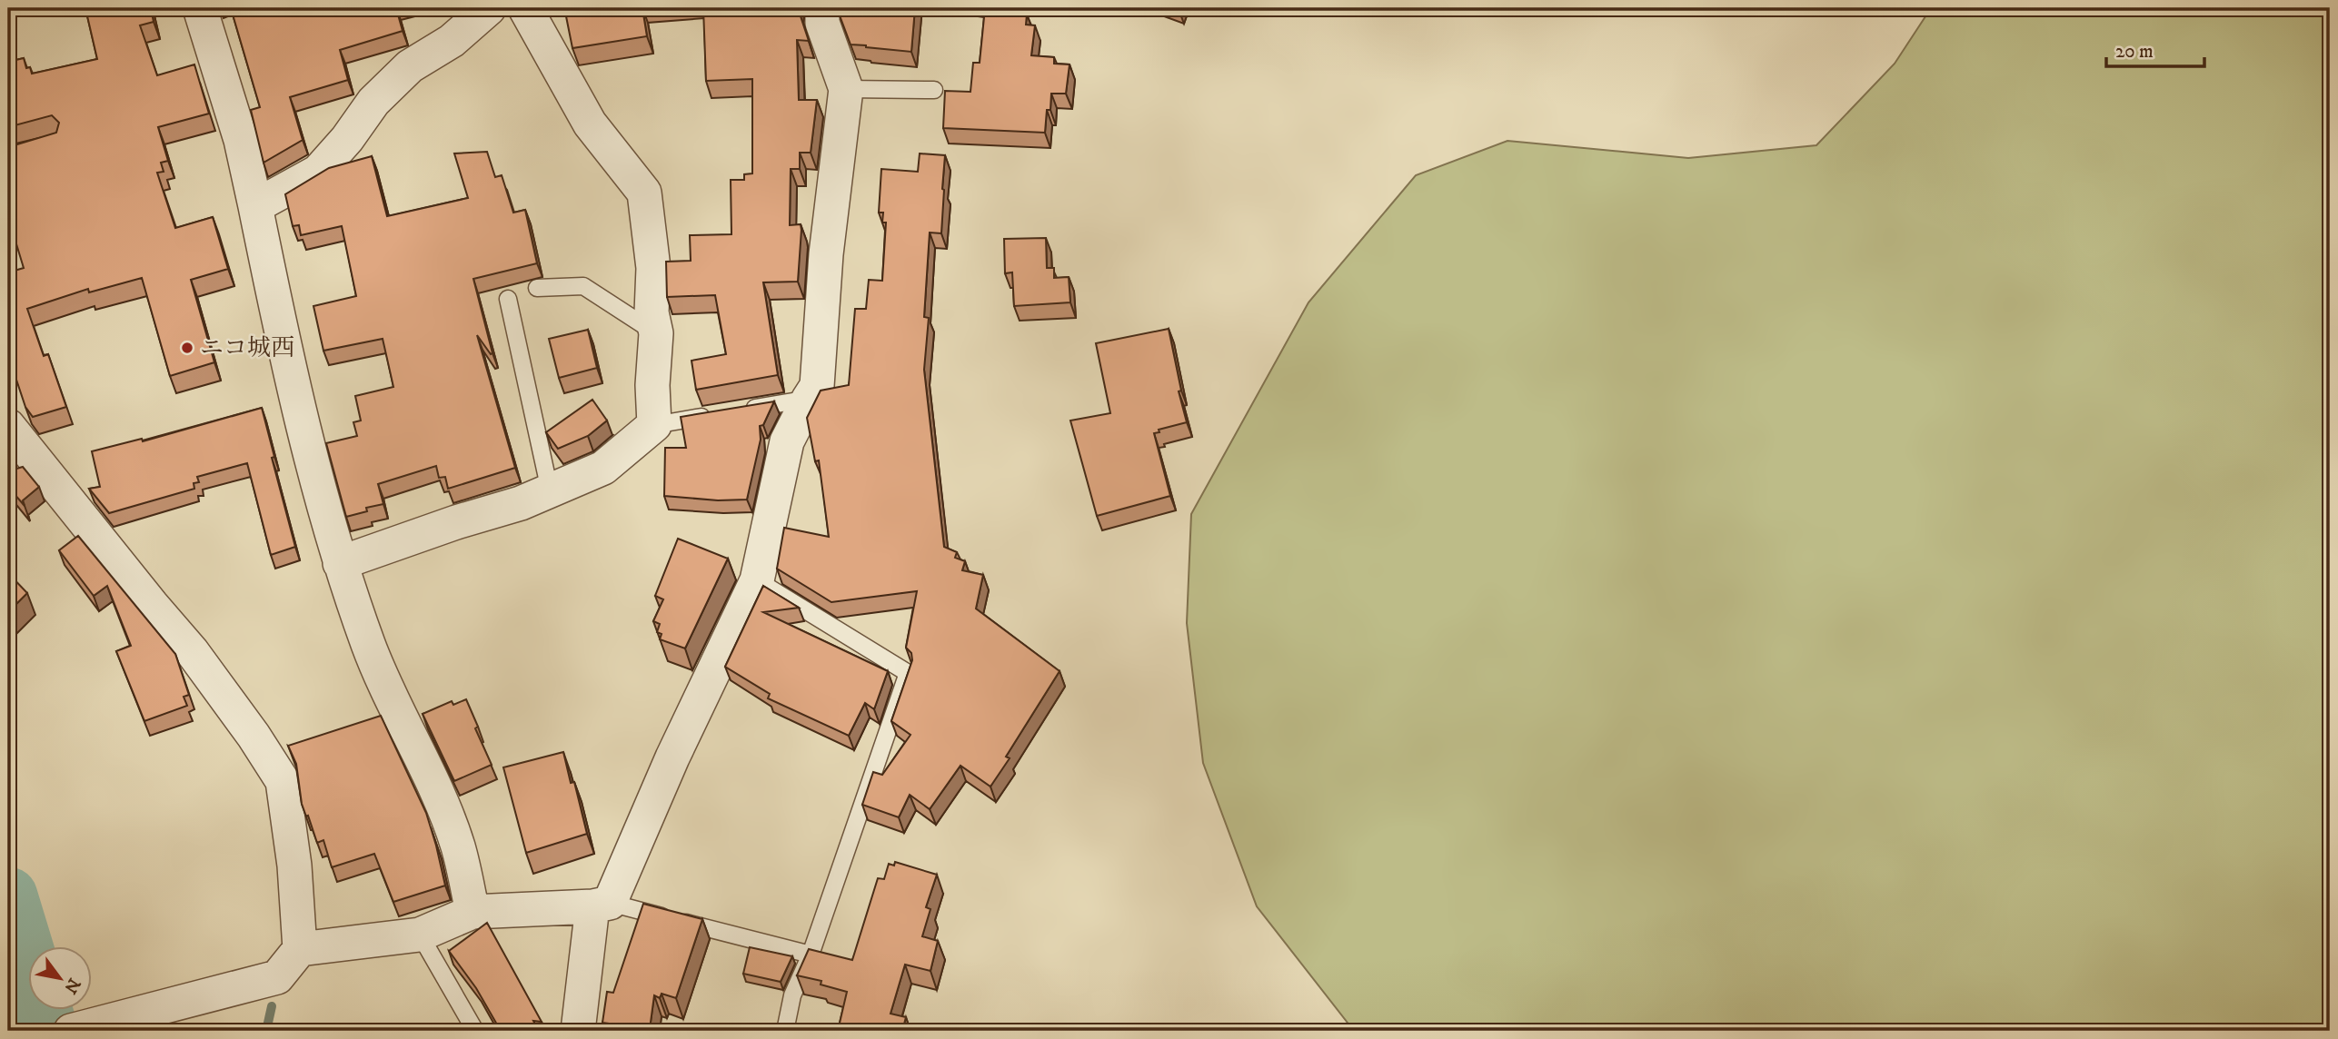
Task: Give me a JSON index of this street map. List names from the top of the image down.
{
  "places": ["ニコ城西"],
  "scale_bar": "20 m",
  "north": "bottom right"
}
